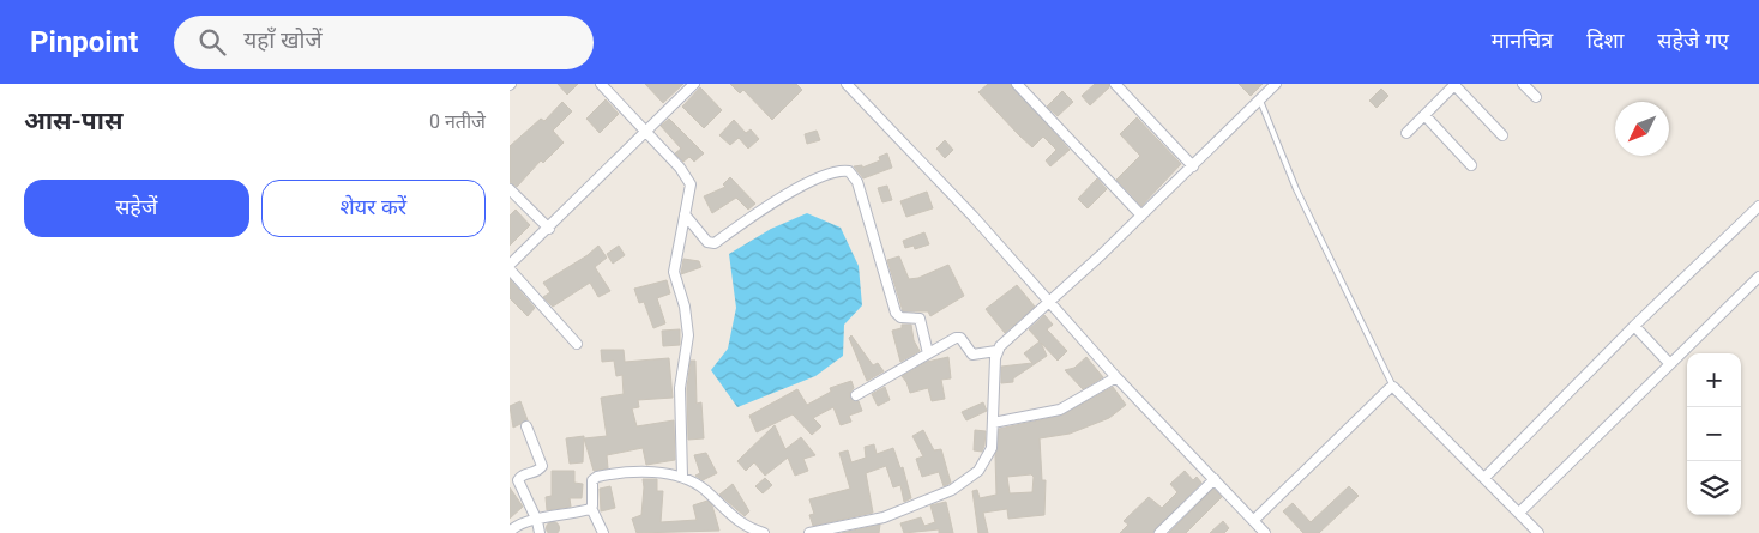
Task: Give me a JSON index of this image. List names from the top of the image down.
{
  "north": "bottom left",
  "page": {
    "header": "Pinpoint",
    "search": "यहाँ खोजें",
    "nav": ["मानचित्र", "दिशा", "सहेजे गए"],
    "heading": ["आस-पास", "0 नतीजे"],
    "buttons": ["सहेजें", "शेयर करें"],
    "map_buttons": ["+", "−"]
  }
}
